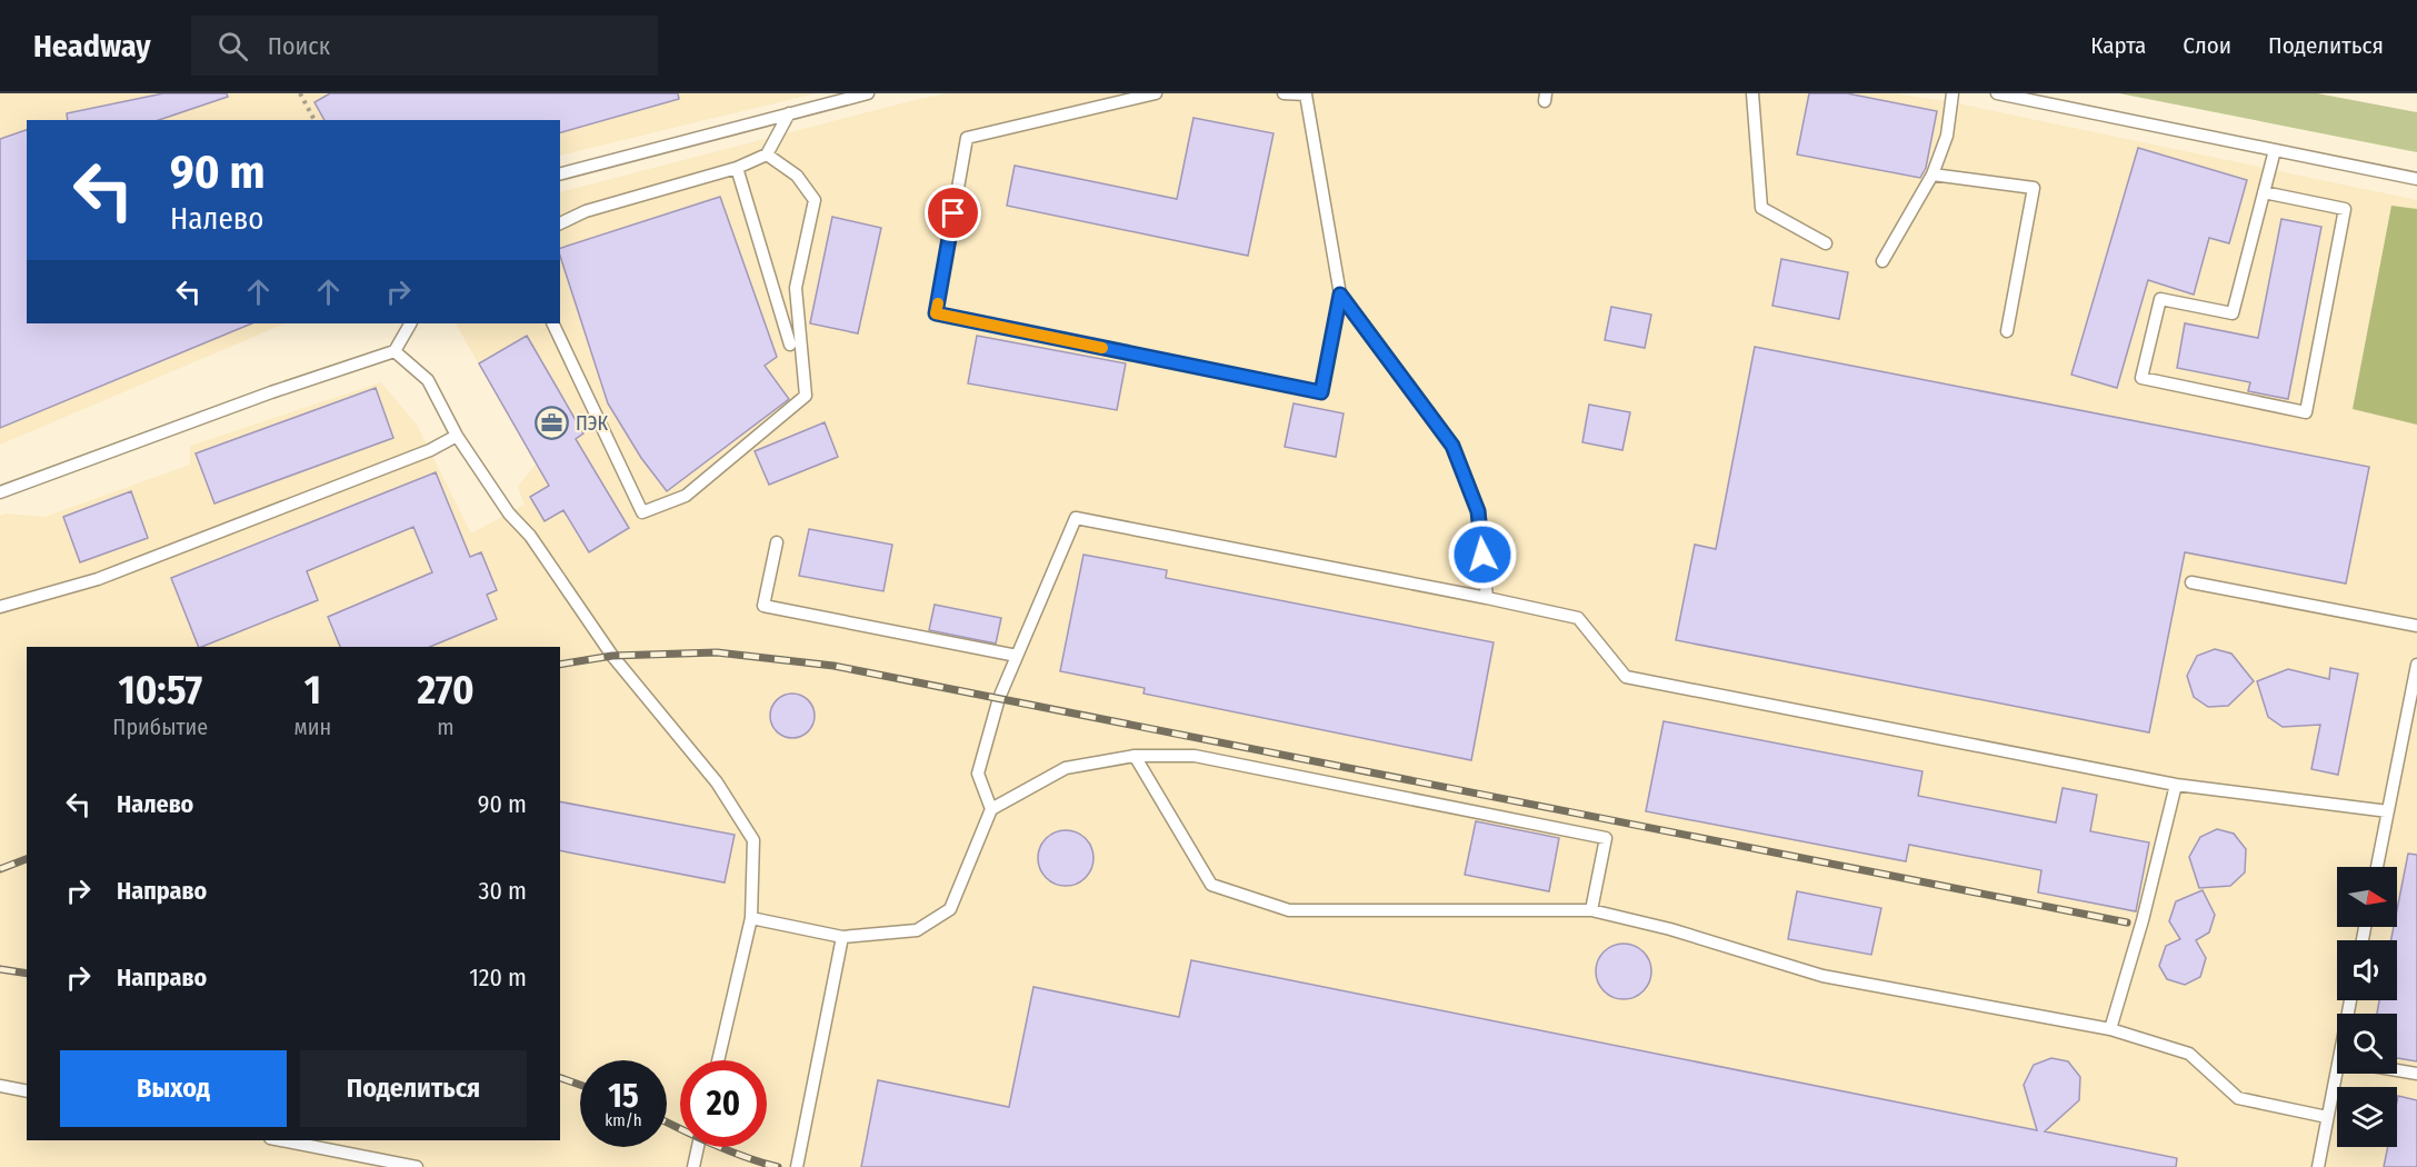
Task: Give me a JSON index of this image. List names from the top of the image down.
{
  "places": {
    "office": ["ПЭК"]
  },
  "north": "right",
  "page": {
    "header": "Headway",
    "search": "Поиск",
    "nav": ["Карта", "Слои", "Поделиться"],
    "turn": ["90 m", "Налево"],
    "eta": [
      "10:57",
      "Прибытие",
      "1",
      "мин",
      "270",
      "m"
    ],
    "list": [
      {
        "name": "Налево",
        "value": "90 m"
      },
      {
        "name": "Направо",
        "value": "30 m"
      },
      {
        "name": "Направо",
        "value": "120 m"
      }
    ],
    "buttons": ["Выход", "Поделиться"],
    "speed": "15 km/h",
    "limit": "20"
  }
}
